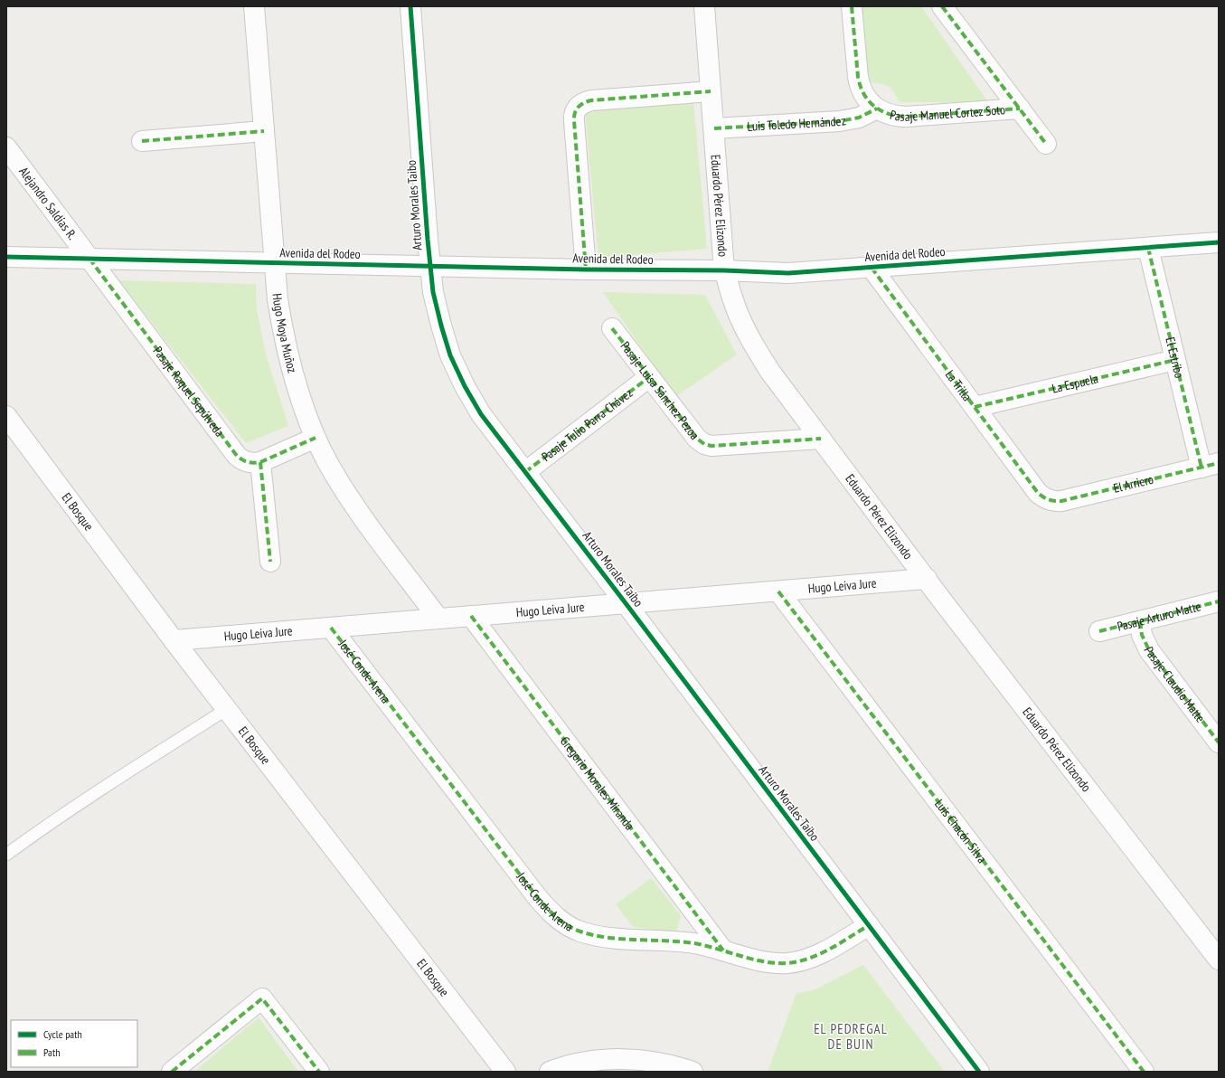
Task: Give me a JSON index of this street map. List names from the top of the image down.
{
  "streets": {
    "street": [
      "Pasaje Manuel Cortez Soto",
      "Luis Toledo Hernández",
      "Alejandro Saldías R.",
      "Arturo Morales Taibo",
      "Eduardo Pérez Elizondo",
      "Avenida del Rodeo",
      "Hugo Moya Muñoz",
      "El Estribo",
      "La Espuela",
      "La Trilla",
      "Pasaje Luisa Sánchez Pezoa",
      "Pasaje Raquel Sepúlveda",
      "Pasaje Tulio Parra Chávez",
      "El Arriero",
      "El Bosque",
      "Hugo Leiva Jure",
      "Pasaje Arturo Matte",
      "José Conde Arena",
      "Pasaje Claudio Matte",
      "Gregorio Morales Miranda",
      "Luis Chacón Silva"
    ]
  },
  "crossings": [
    ["Pasaje Manuel Cortez Soto", "Luis Toledo Hernández"],
    ["Luis Toledo Hernández", "Eduardo Pérez Elizondo"],
    ["Alejandro Saldías R.", "Avenida del Rodeo"],
    ["Alejandro Saldías R.", "Pasaje Raquel Sepúlveda"],
    ["Arturo Morales Taibo", "Avenida del Rodeo"],
    ["Arturo Morales Taibo", "Pasaje Tulio Parra Chávez"],
    ["Arturo Morales Taibo", "Hugo Leiva Jure"],
    ["Arturo Morales Taibo", "José Conde Arena"],
    ["Eduardo Pérez Elizondo", "Avenida del Rodeo"],
    ["Eduardo Pérez Elizondo", "Pasaje Luisa Sánchez Pezoa"],
    ["Eduardo Pérez Elizondo", "Hugo Leiva Jure"],
    ["Avenida del Rodeo", "Hugo Moya Muñoz"],
    ["Avenida del Rodeo", "El Estribo"],
    ["Avenida del Rodeo", "La Trilla"],
    ["Avenida del Rodeo", "Pasaje Raquel Sepúlveda"],
    ["Hugo Moya Muñoz", "Pasaje Raquel Sepúlveda"],
    ["Hugo Moya Muñoz", "Hugo Leiva Jure"],
    ["El Estribo", "La Espuela"],
    ["El Estribo", "El Arriero"],
    ["La Espuela", "La Trilla"],
    ["La Trilla", "El Arriero"],
    ["Pasaje Luisa Sánchez Pezoa", "Pasaje Tulio Parra Chávez"],
    ["El Bosque", "Hugo Leiva Jure"],
    ["Hugo Leiva Jure", "José Conde Arena"],
    ["Hugo Leiva Jure", "Gregorio Morales Miranda"],
    ["Hugo Leiva Jure", "Luis Chacón Silva"],
    ["Pasaje Arturo Matte", "Pasaje Claudio Matte"],
    ["José Conde Arena", "Gregorio Morales Miranda"]
  ],
  "districts": ["EL PEDREGAL DE BUIN"],
  "legend": ["Cycle path", "Path"]
}
